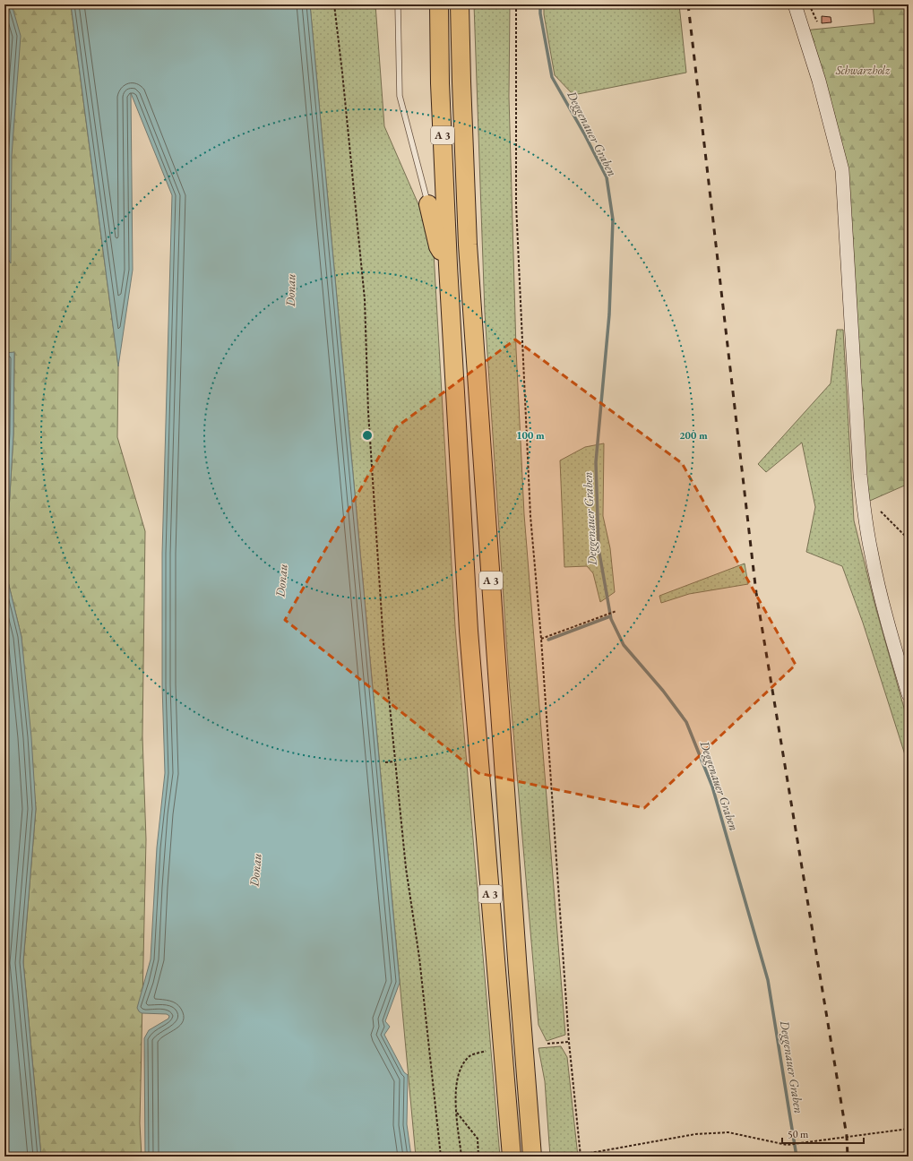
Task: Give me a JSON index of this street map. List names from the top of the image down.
{
  "streets": {
    "highway": ["A 3"]
  },
  "water": ["Deggenauer Graben", "Donau"],
  "parks": ["Schwarzholz"],
  "scale_bar": "50 m",
  "rings": ["100 m", "200 m"]
}
